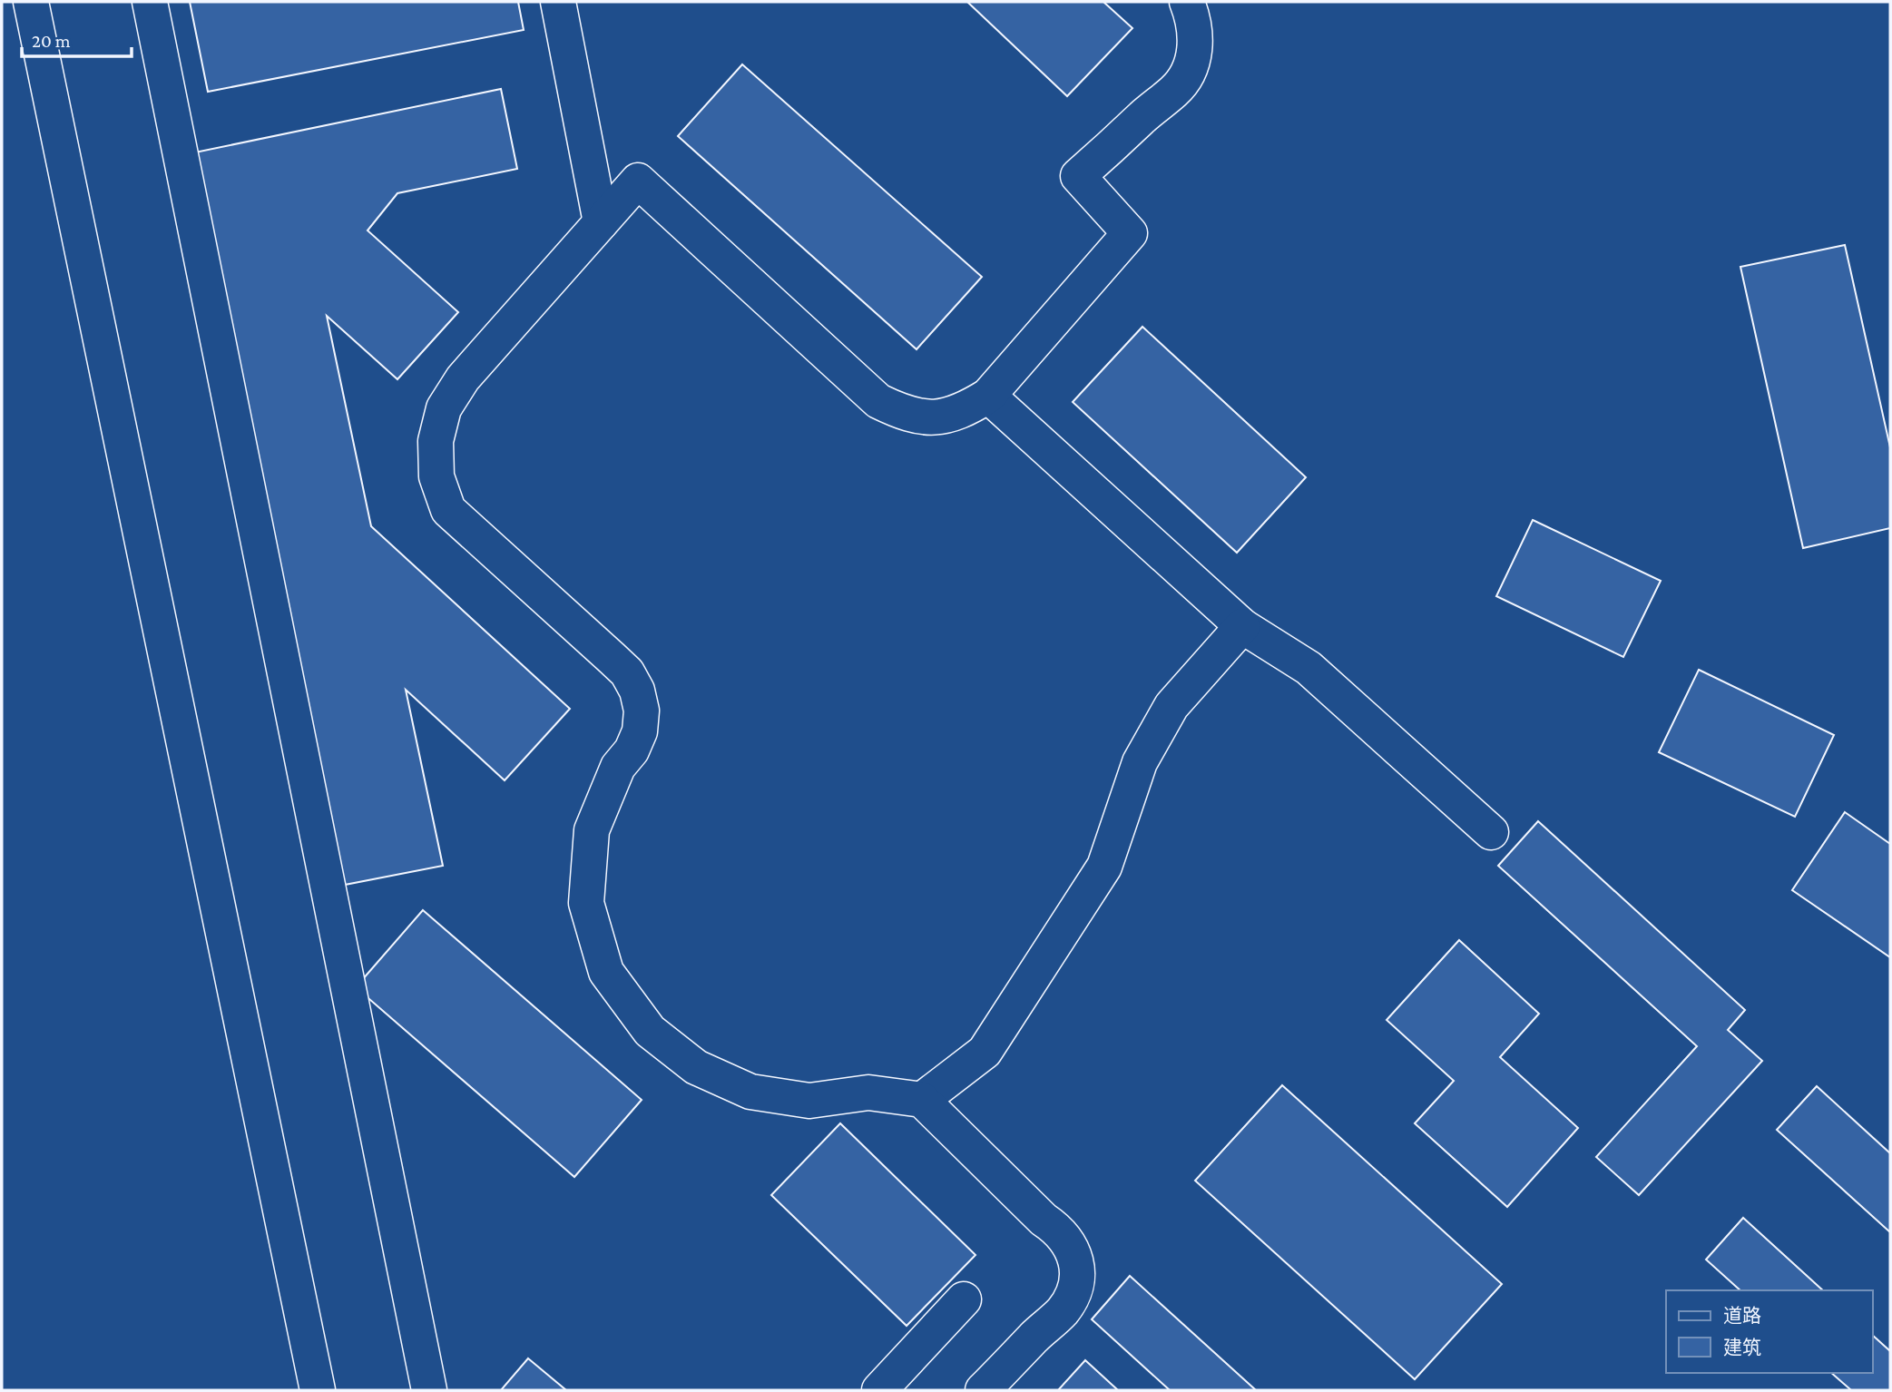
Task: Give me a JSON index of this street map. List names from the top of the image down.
{
  "legend": ["道路", "建筑"],
  "scale_bar": "20 m"
}
